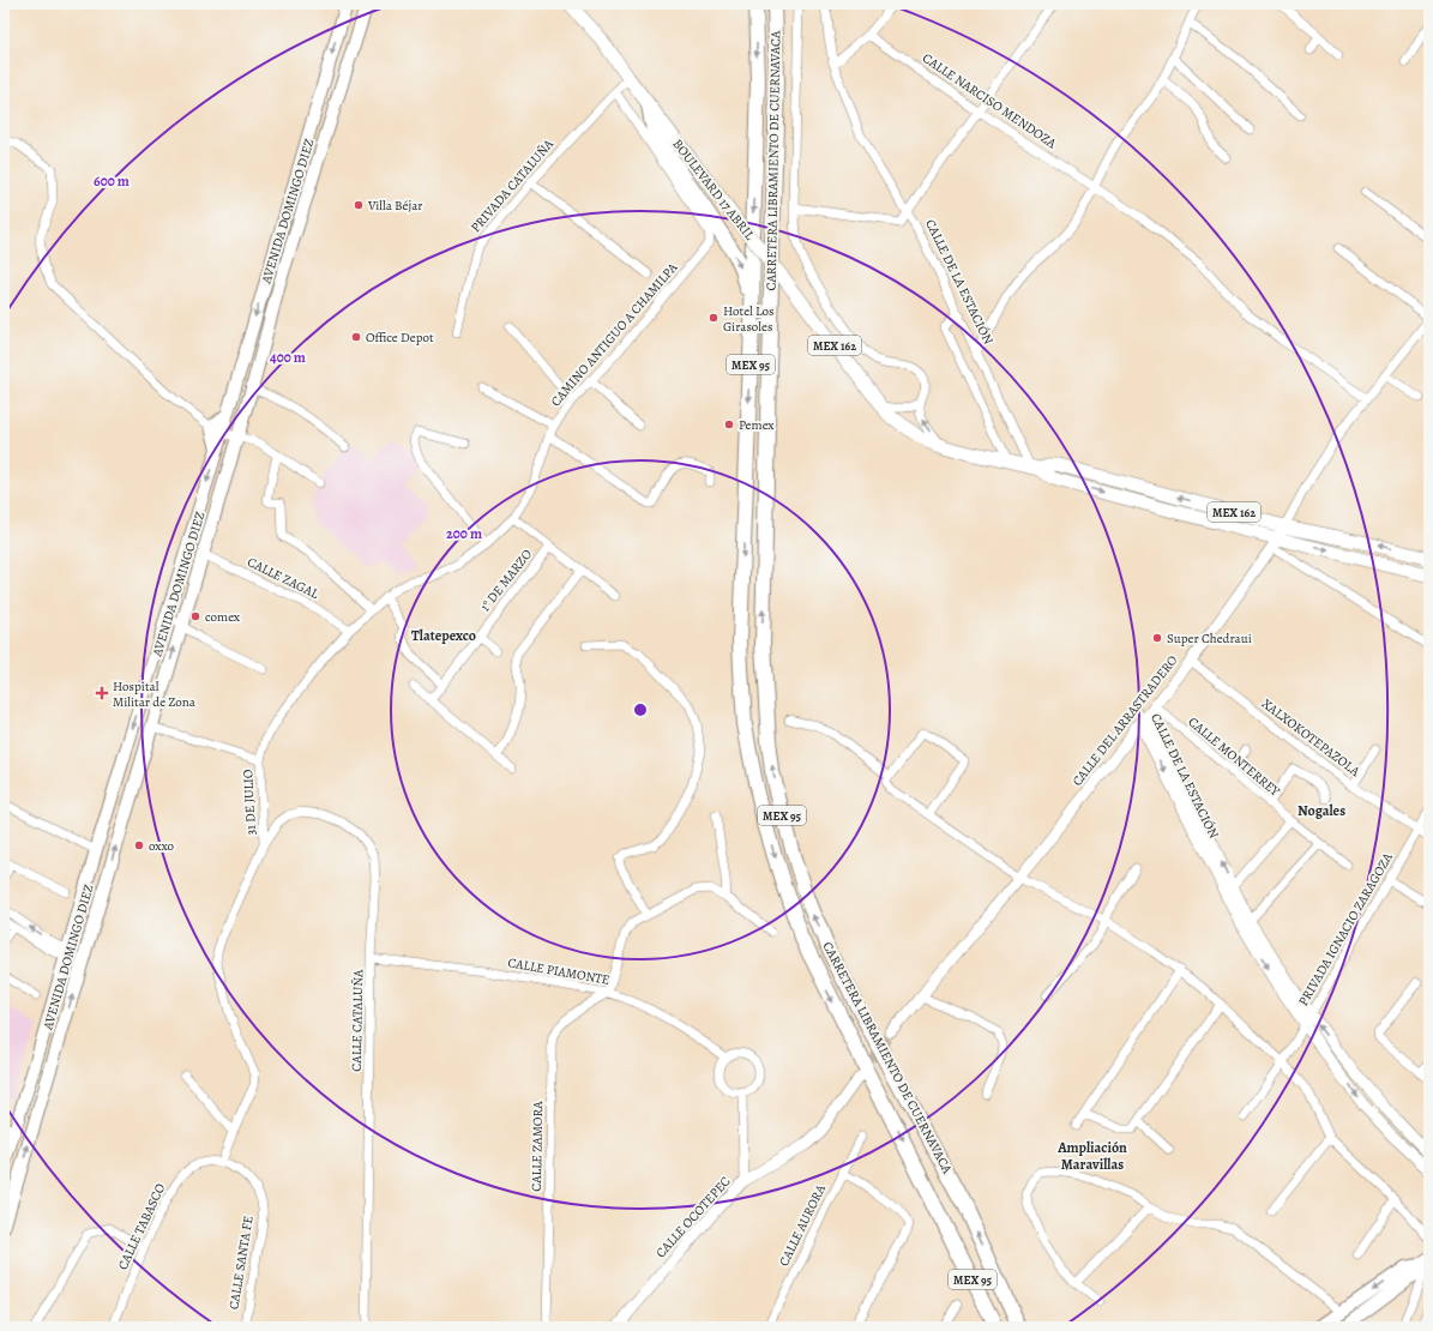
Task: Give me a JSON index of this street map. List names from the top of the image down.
{
  "streets": {
    "highway": ["CARRETERA LIBRAMIENTO DE CUERNAVACA", "MEX 95"],
    "main road": ["BOULEVARD 17 ABRIL", "AVENIDA DOMINGO DIEZ", "MEX 162"],
    "street": [
      "CALLE NARCISO MENDOZA",
      "PRIVADA CATALUÑA",
      "CALLE DE LA ESTACIÓN",
      "CAMINO ANTIGUO A CHAMILPA",
      "CALLE ZAGAL",
      "1° DE MARZO",
      "CALLE DEL ARRASTRADERO",
      "XALXOKOTEPAZOLA",
      "CALLE MONTERREY",
      "31 DE JULIO",
      "PRIVADA IGNACIO ZARAGOZA",
      "CALLE PIAMONTE",
      "CALLE CATALUÑA",
      "CALLE ZAMORA",
      "CALLE OCOTEPEC",
      "CALLE AURORA",
      "CALLE TABASCO",
      "CALLE SANTA FE"
    ]
  },
  "crossings": [
    ["CALLE NARCISO MENDOZA", "CALLE DEL ARRASTRADERO"],
    ["PRIVADA CATALUÑA", "BOULEVARD 17 ABRIL"],
    ["PRIVADA CATALUÑA", "CAMINO ANTIGUO A CHAMILPA"],
    ["BOULEVARD 17 ABRIL", "CALLE DE LA ESTACIÓN"],
    ["BOULEVARD 17 ABRIL", "MEX 162"],
    ["AVENIDA DOMINGO DIEZ", "CALLE ZAGAL"],
    ["CALLE DE LA ESTACIÓN", "MEX 162"],
    ["CALLE DE LA ESTACIÓN", "CALLE DEL ARRASTRADERO"],
    ["CALLE DE LA ESTACIÓN", "PRIVADA IGNACIO ZARAGOZA"],
    ["CAMINO ANTIGUO A CHAMILPA", "CALLE ZAGAL"],
    ["CAMINO ANTIGUO A CHAMILPA", "31 DE JULIO"],
    ["MEX 162", "CALLE DEL ARRASTRADERO"],
    ["CALLE DEL ARRASTRADERO", "XALXOKOTEPAZOLA"],
    ["CALLE DEL ARRASTRADERO", "CALLE MONTERREY"],
    ["XALXOKOTEPAZOLA", "PRIVADA IGNACIO ZARAGOZA"],
    ["31 DE JULIO", "CALLE CATALUÑA"],
    ["CALLE PIAMONTE", "CALLE CATALUÑA"],
    ["CALLE PIAMONTE", "CALLE ZAMORA"],
    ["CALLE TABASCO", "CALLE SANTA FE"]
  ],
  "districts": ["Tlatepexco", "Nogales", "Ampliación Maravillas"],
  "places": {
    "other": [
      "Villa Béjar",
      "Hotel Los Girasoles",
      "Office Depot",
      "Pemex",
      "comex",
      "Super Chedraui",
      "oxxo"
    ],
    "health": ["Hospital Militar de Zona"]
  },
  "rings": ["600 m", "400 m", "200 m"]
}
